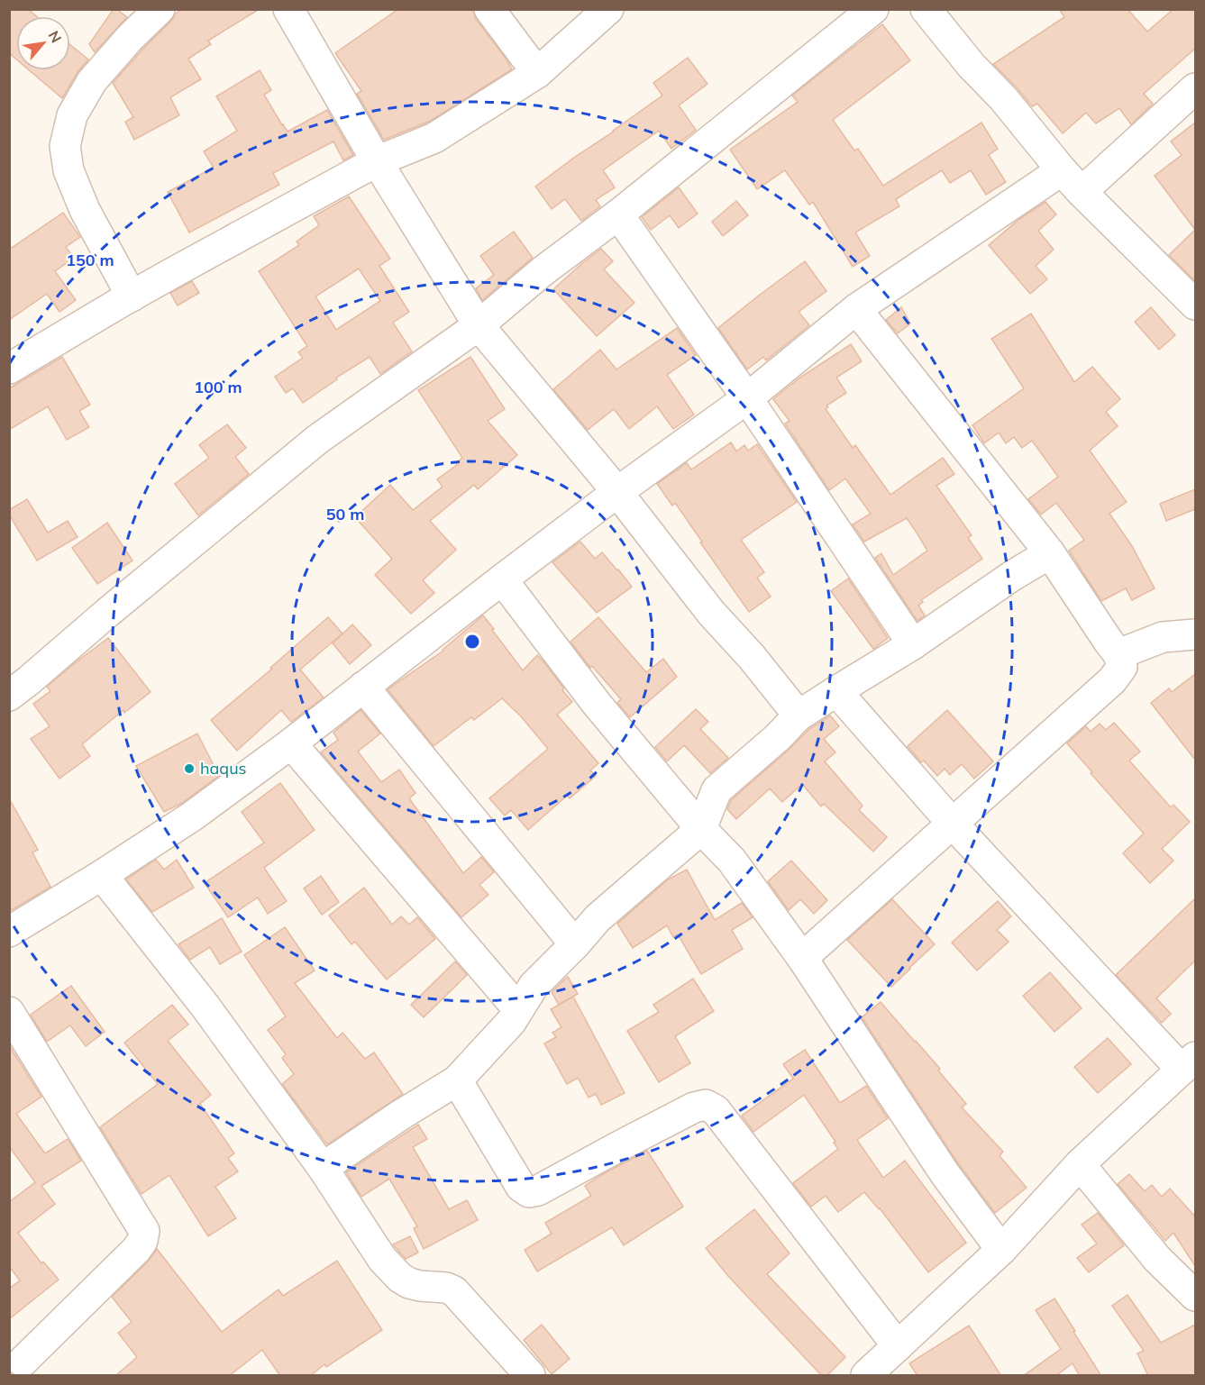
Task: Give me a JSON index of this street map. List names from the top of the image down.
{
  "places": ["haqus"],
  "north": "top right",
  "rings": ["150 m", "100 m", "50 m"]
}
